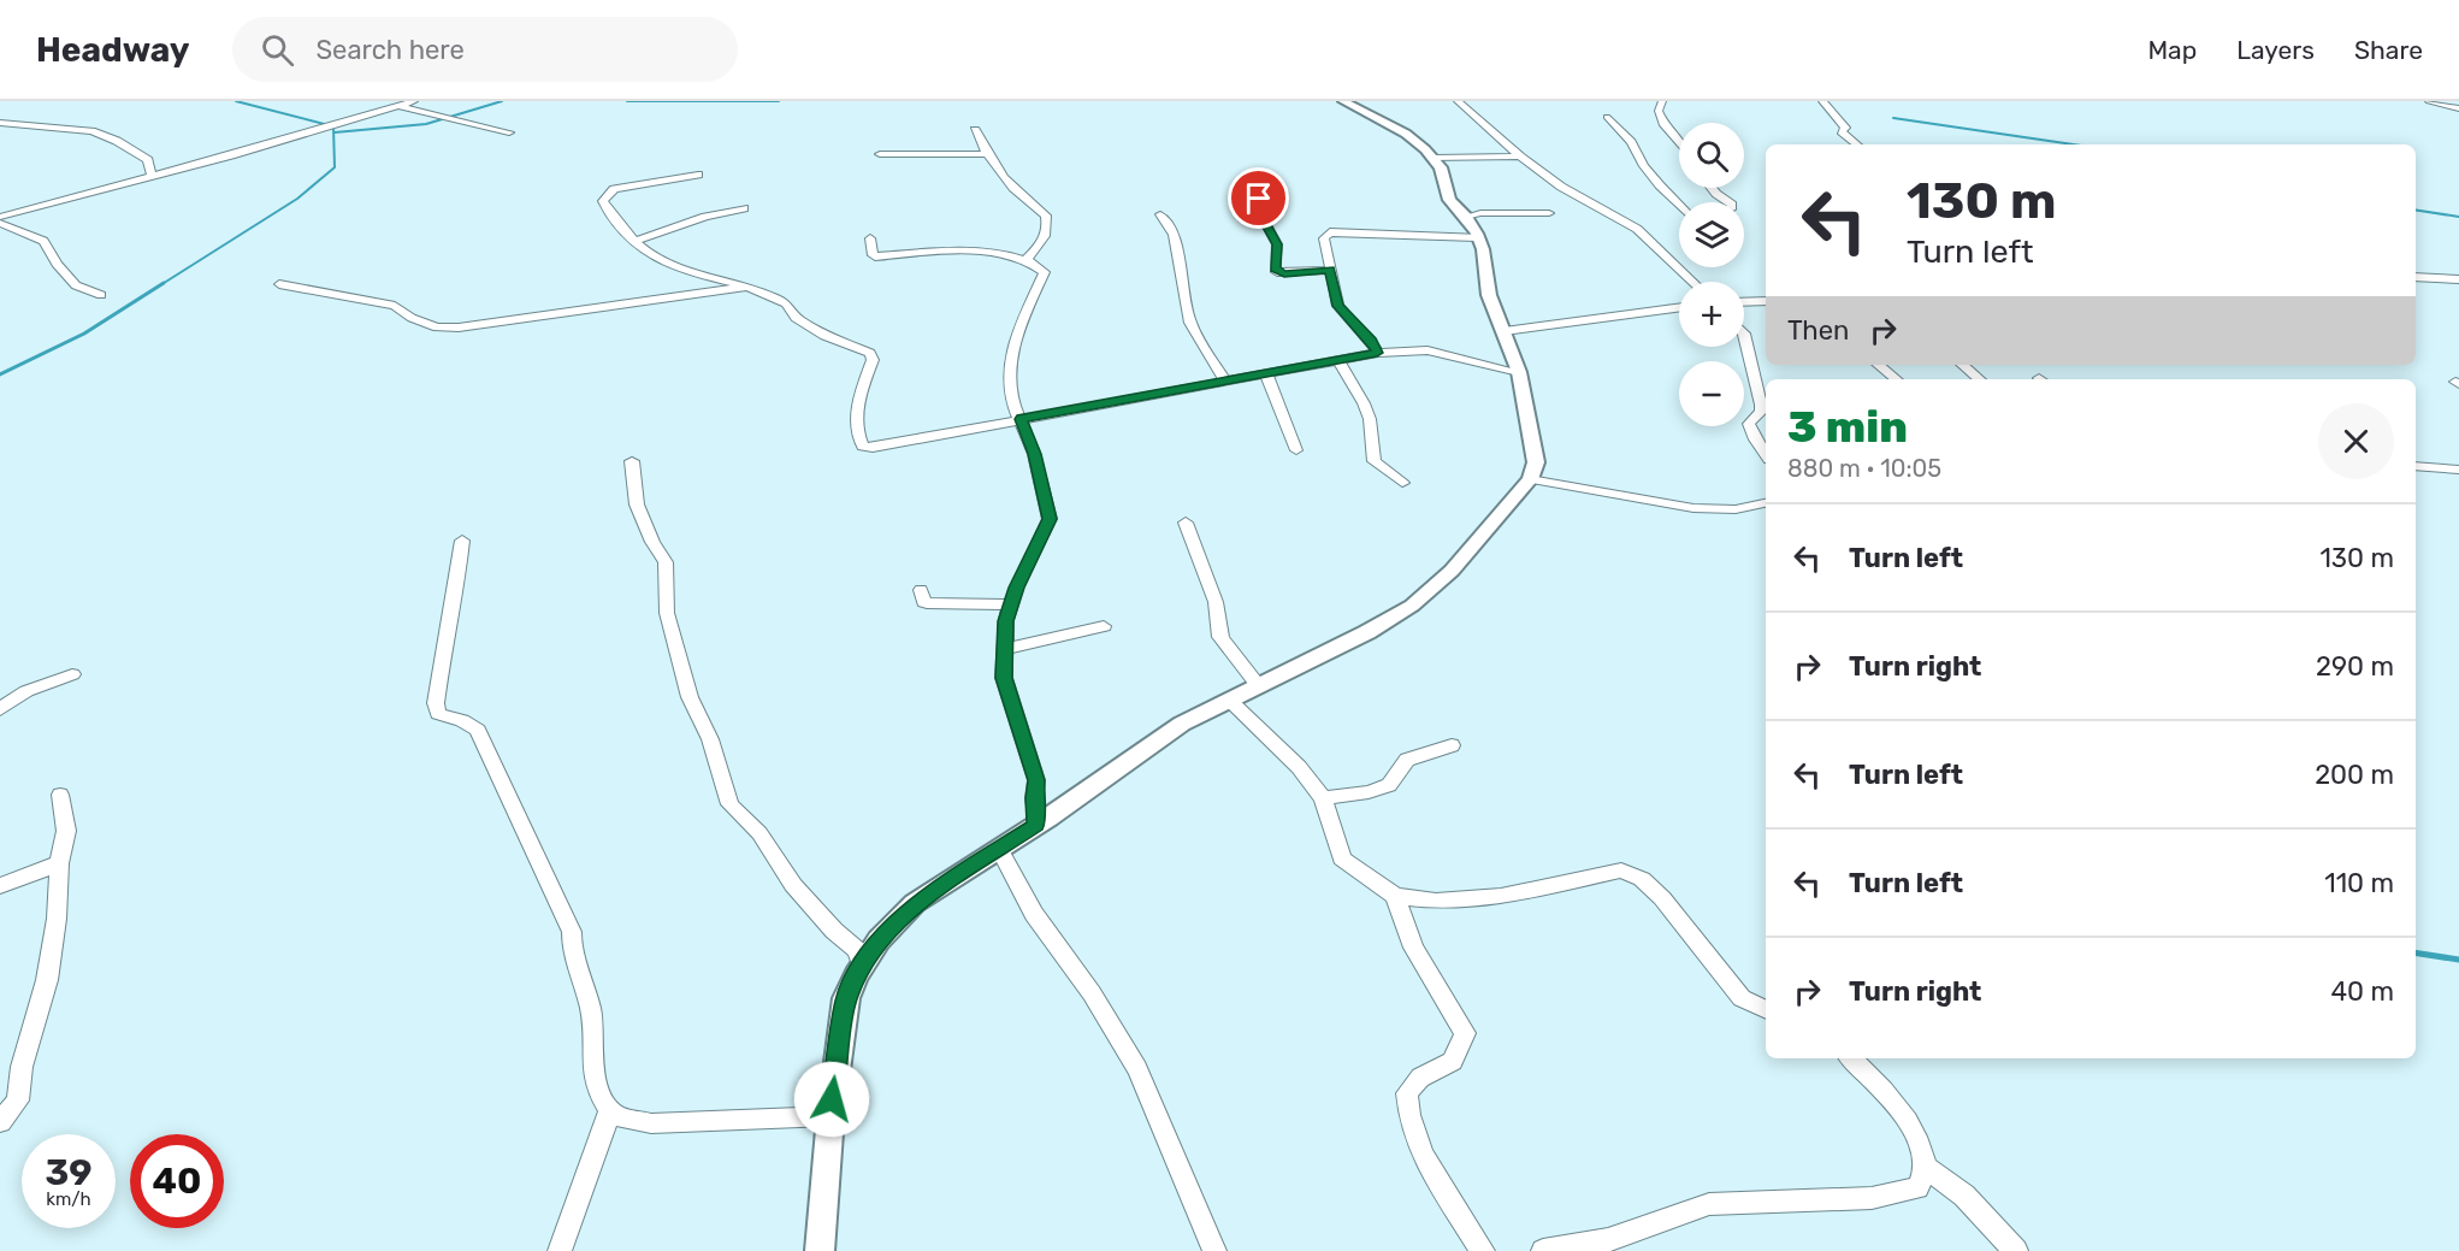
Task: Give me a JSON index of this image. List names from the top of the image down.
{
  "page": {
    "header": "Headway",
    "search": "Search here",
    "nav": ["Map", "Layers", "Share"],
    "map_buttons": ["+", "−"],
    "turn": ["130 m", "Turn left"],
    "then": "Then",
    "heading": ["3 min", "880 m · 10:05"],
    "list": [
      {
        "name": "Turn left",
        "value": "130 m"
      },
      {
        "name": "Turn right",
        "value": "290 m"
      },
      {
        "name": "Turn left",
        "value": "200 m"
      },
      {
        "name": "Turn left",
        "value": "110 m"
      },
      {
        "name": "Turn right",
        "value": "40 m"
      }
    ],
    "speed": "39 km/h",
    "limit": "40"
  }
}
